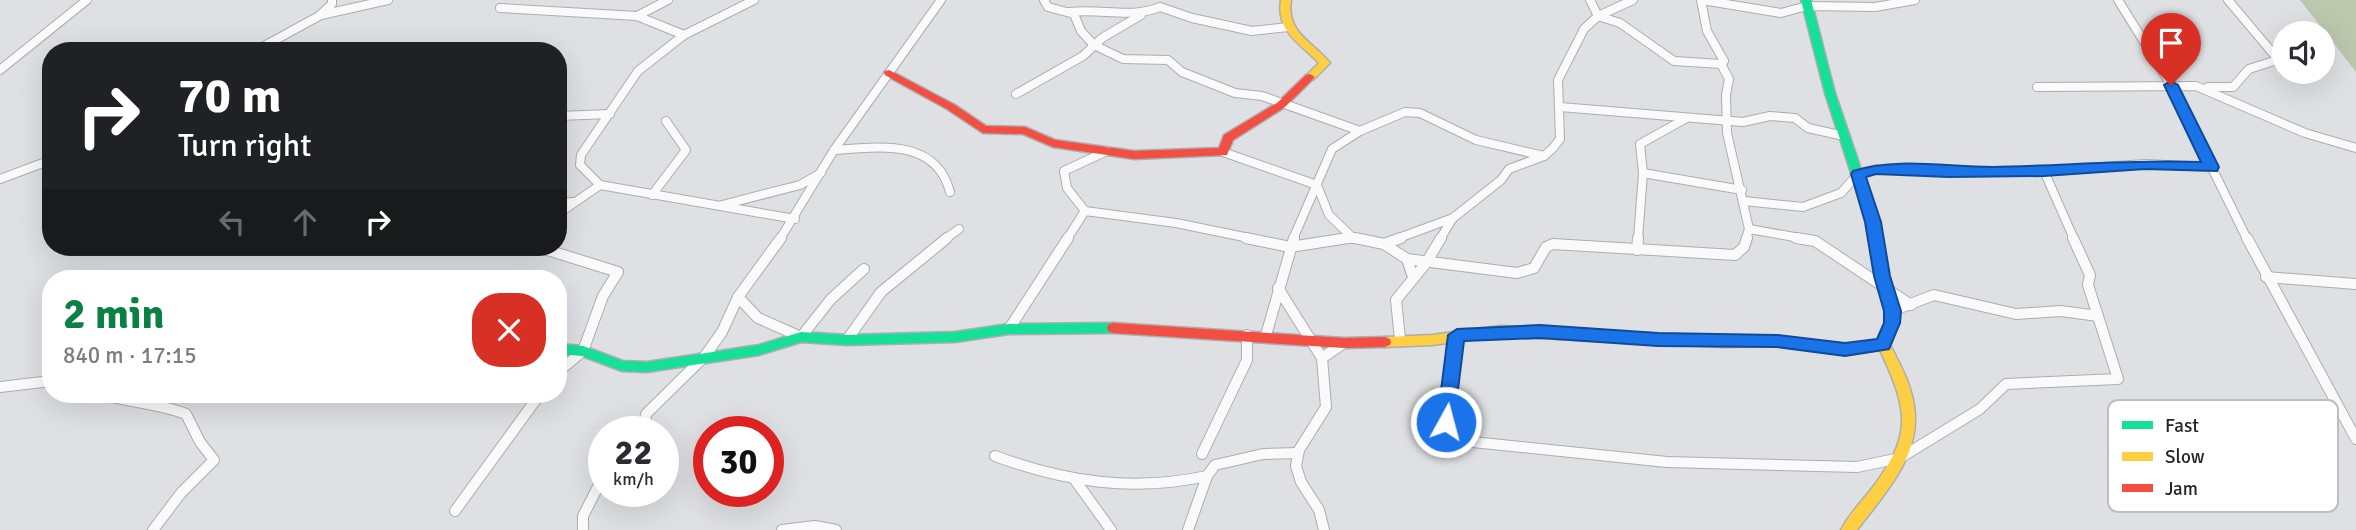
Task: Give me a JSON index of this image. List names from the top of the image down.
{
  "legend": ["Fast", "Slow", "Jam"],
  "page": {
    "turn": ["70 m", "Turn right"],
    "heading": ["2 min", "840 m · 17:15"],
    "speed": "22 km/h",
    "limit": "30"
  }
}
